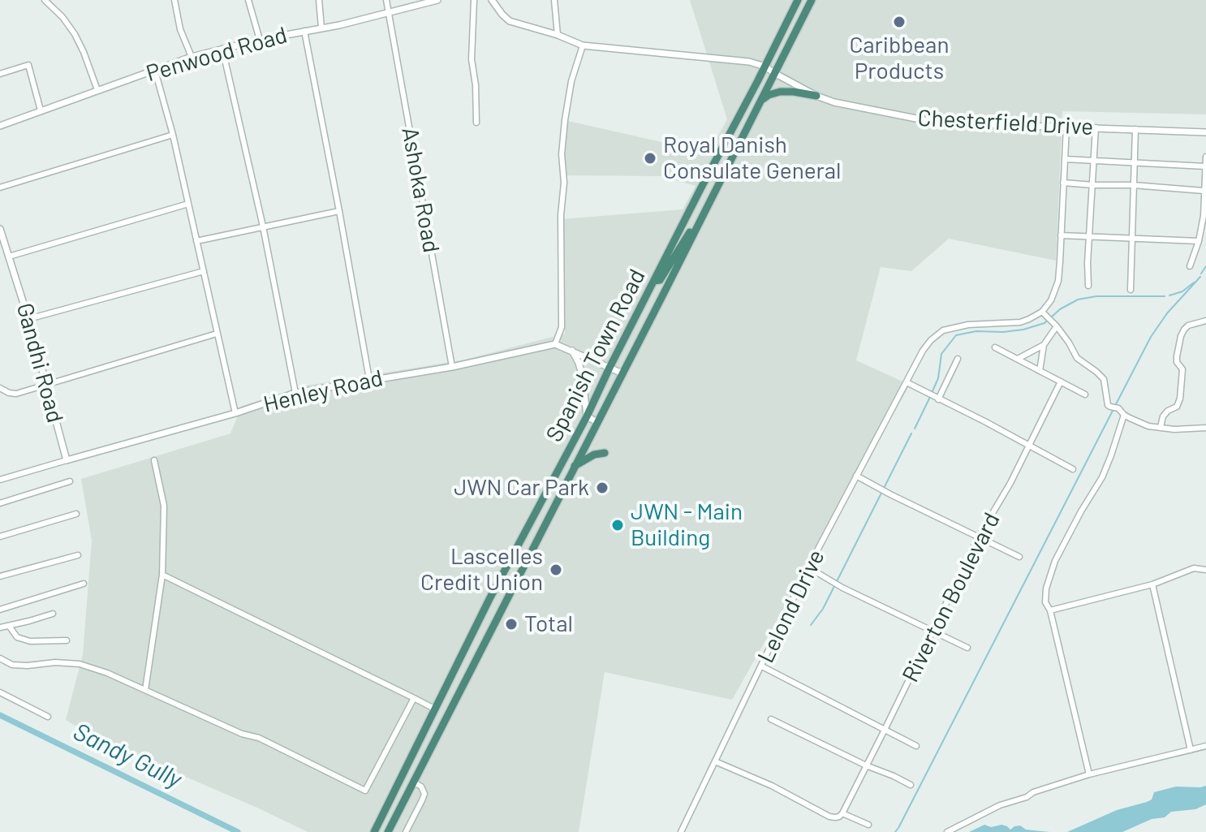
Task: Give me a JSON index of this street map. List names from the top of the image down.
{
  "streets": {
    "highway": ["Spanish Town Road"],
    "street": [
      "Penwood Road",
      "Chesterfield Drive",
      "Ashoka Road",
      "Gandhi Road",
      "Henley Road",
      "Riverton Boulevard",
      "Lelond Drive"
    ]
  },
  "crossings": [
    ["Penwood Road", "Ashoka Road"],
    ["Chesterfield Drive", "Spanish Town Road"],
    ["Ashoka Road", "Henley Road"],
    ["Gandhi Road", "Henley Road"]
  ],
  "water": ["Sandy Gully"],
  "places": [
    "Caribbean Products",
    "Royal Danish Consulate General",
    "JWN Car Park",
    "JWN - Main Building",
    "Lascelles Credit Union",
    "Total"
  ]
}
